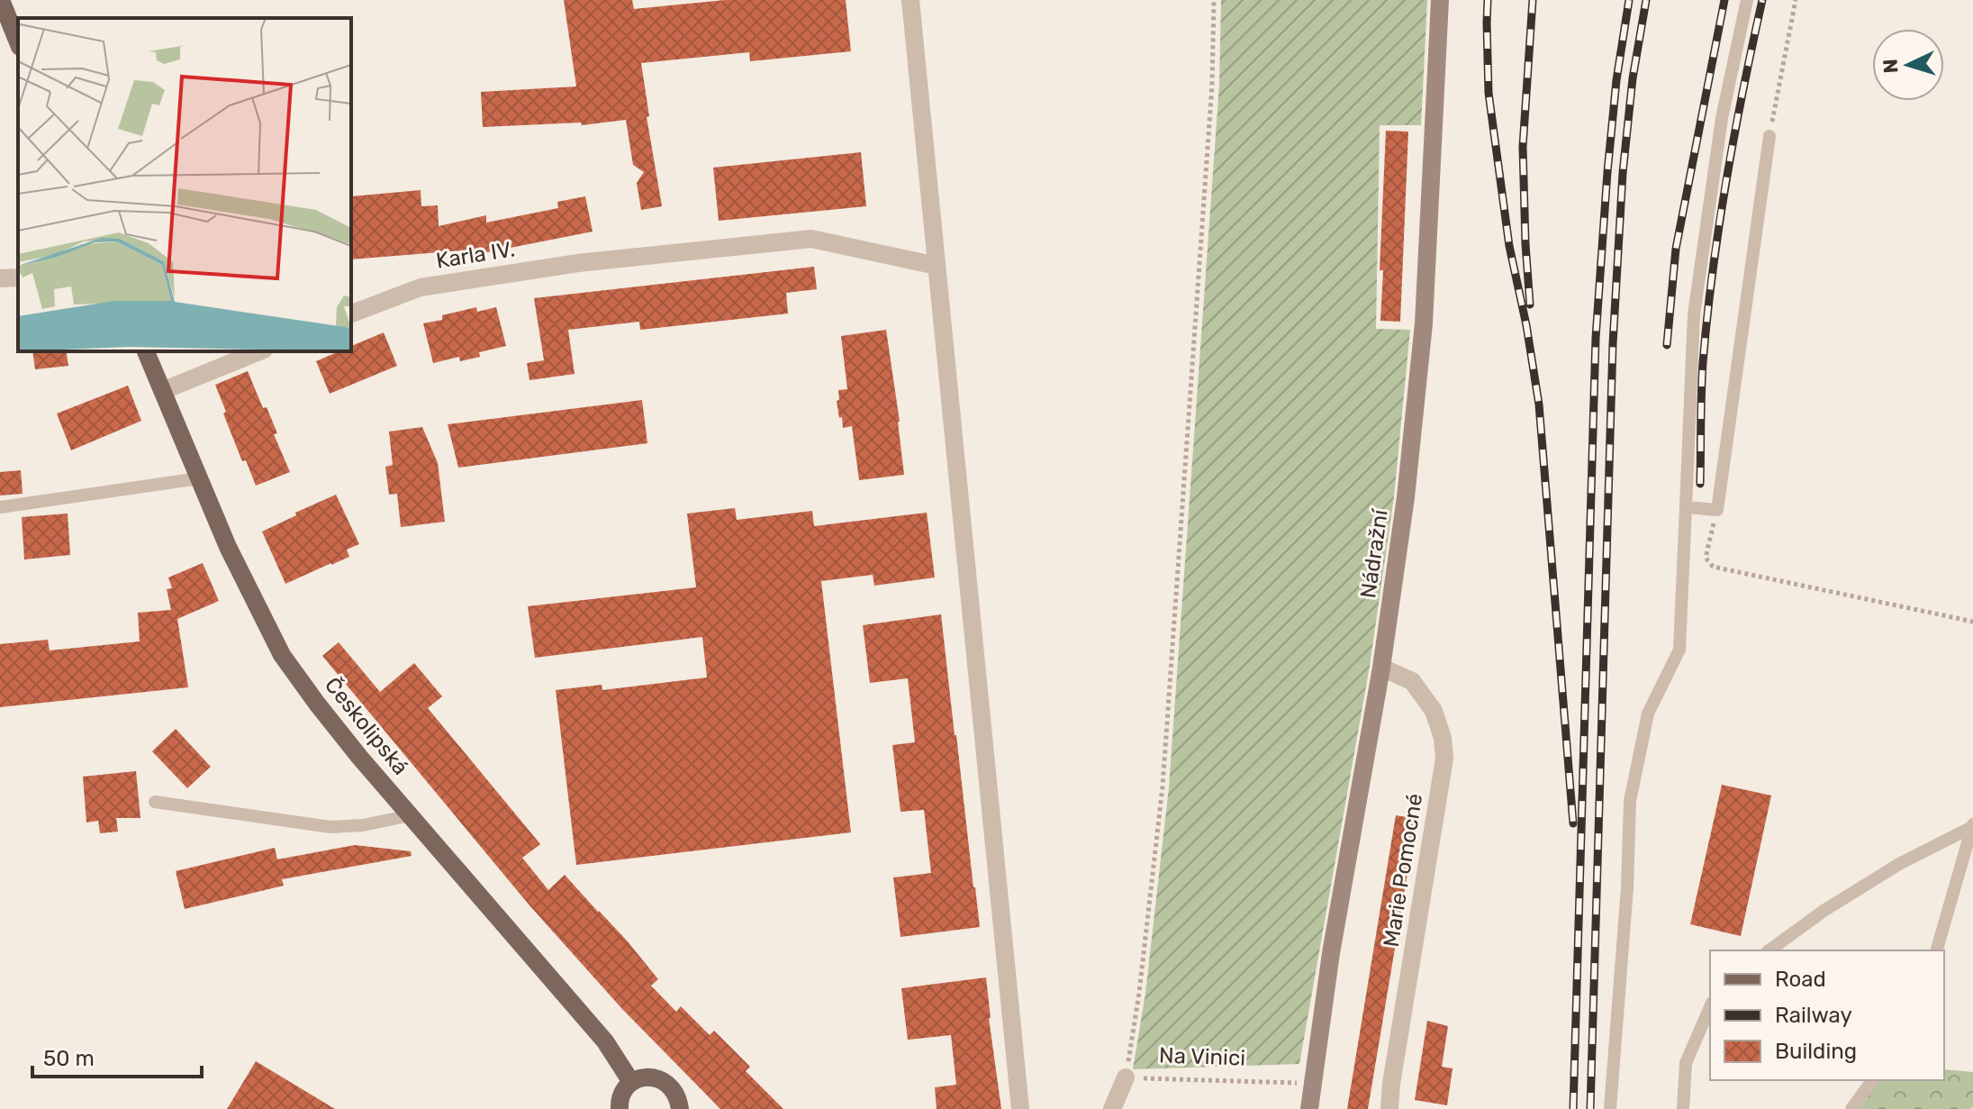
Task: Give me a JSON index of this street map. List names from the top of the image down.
{
  "streets": {
    "main road": ["Nádražní", "Českolipská"],
    "street": ["Karla IV.", "Marie Pomocné"],
    "path": ["Na Vinici"]
  },
  "crossings": [
    ["Nádražní", "Marie Pomocné"],
    ["Nádražní", "Na Vinici"]
  ],
  "legend": ["Road", "Railway", "Building"],
  "scale_bar": "50 m",
  "north": "left"
}
